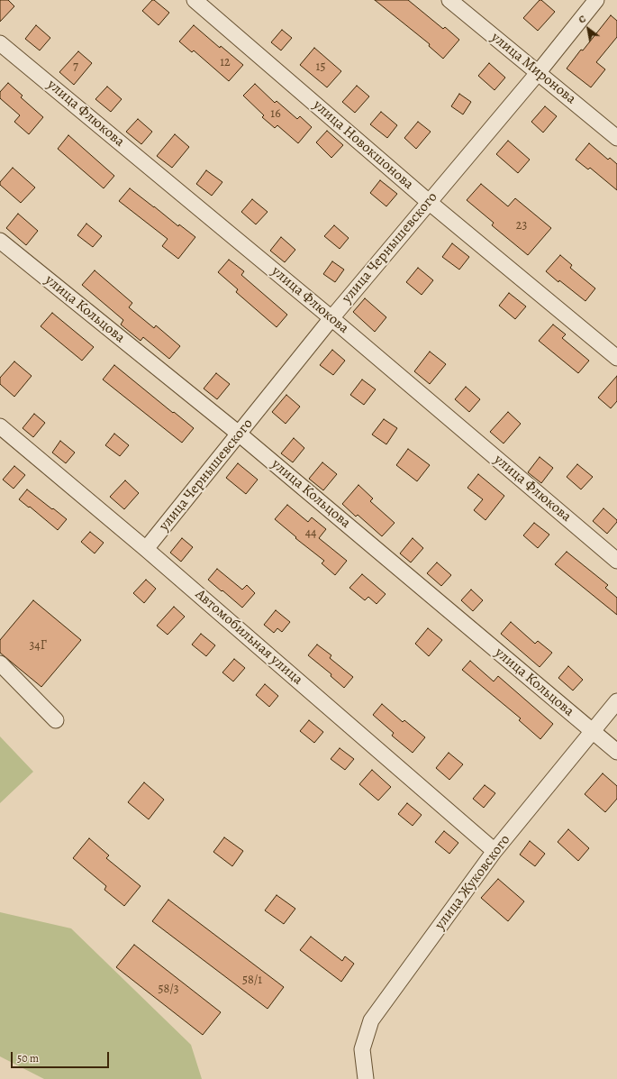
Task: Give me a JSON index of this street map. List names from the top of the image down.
{
  "streets": {
    "street": [
      "улица Миронова",
      "улица Флюкова",
      "улица Новокшонова",
      "улица Чернышевского",
      "улица Кольцова",
      "Автомобильная улица",
      "улица Жуковского"
    ]
  },
  "crossings": [
    ["улица Миронова", "улица Чернышевского"],
    ["улица Флюкова", "улица Чернышевского"],
    ["улица Новокшонова", "улица Чернышевского"],
    ["улица Чернышевского", "улица Кольцова"],
    ["улица Чернышевского", "Автомобильная улица"],
    ["улица Кольцова", "улица Жуковского"],
    ["Автомобильная улица", "улица Жуковского"]
  ],
  "house_numbers": [
    "12",
    "7",
    "15",
    "16",
    "23",
    "44",
    "34Г",
    "58/1",
    "58/3"
  ],
  "scale_bar": "50 m",
  "north": "top left"
}
